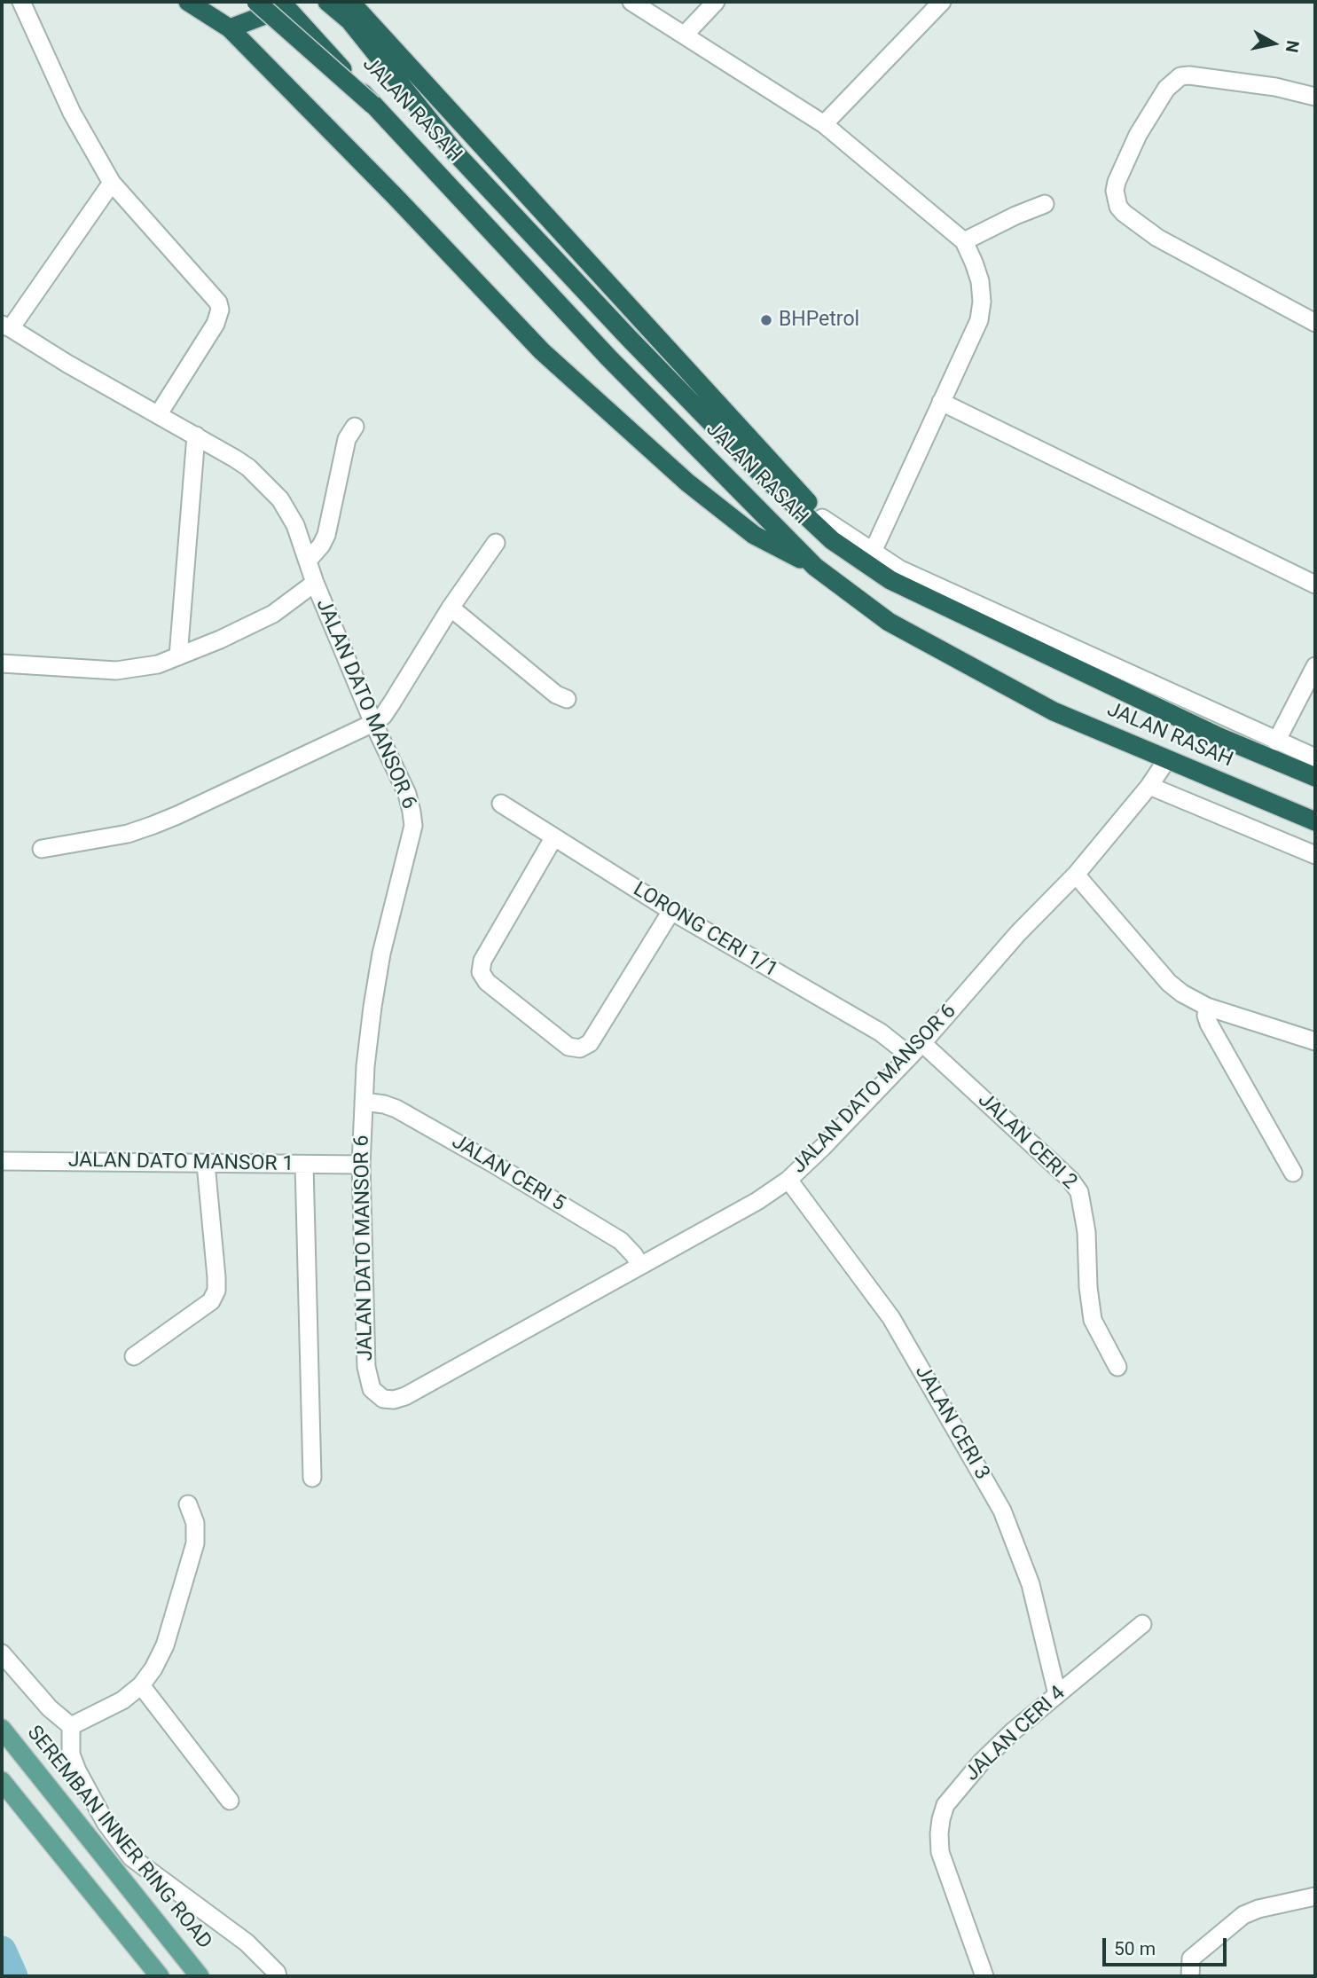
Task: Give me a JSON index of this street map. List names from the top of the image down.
{
  "streets": {
    "highway": ["JALAN RASAH"],
    "main road": ["SEREMBAN INNER RING ROAD"],
    "street": [
      "JALAN DATO MANSOR 6",
      "LORONG CERI 1/1",
      "JALAN CERI 2",
      "JALAN DATO MANSOR 1",
      "JALAN CERI 5",
      "JALAN CERI 3",
      "JALAN CERI 4"
    ]
  },
  "crossings": [
    ["JALAN RASAH", "JALAN DATO MANSOR 6"],
    ["JALAN DATO MANSOR 6", "LORONG CERI 1/1"],
    ["JALAN DATO MANSOR 6", "JALAN CERI 2"],
    ["JALAN DATO MANSOR 6", "JALAN DATO MANSOR 1"],
    ["JALAN DATO MANSOR 6", "JALAN CERI 5"],
    ["JALAN DATO MANSOR 6", "JALAN CERI 3"],
    ["LORONG CERI 1/1", "JALAN CERI 2"],
    ["JALAN CERI 3", "JALAN CERI 4"]
  ],
  "places": ["BHPetrol"],
  "scale_bar": "50 m",
  "north": "right"
}
